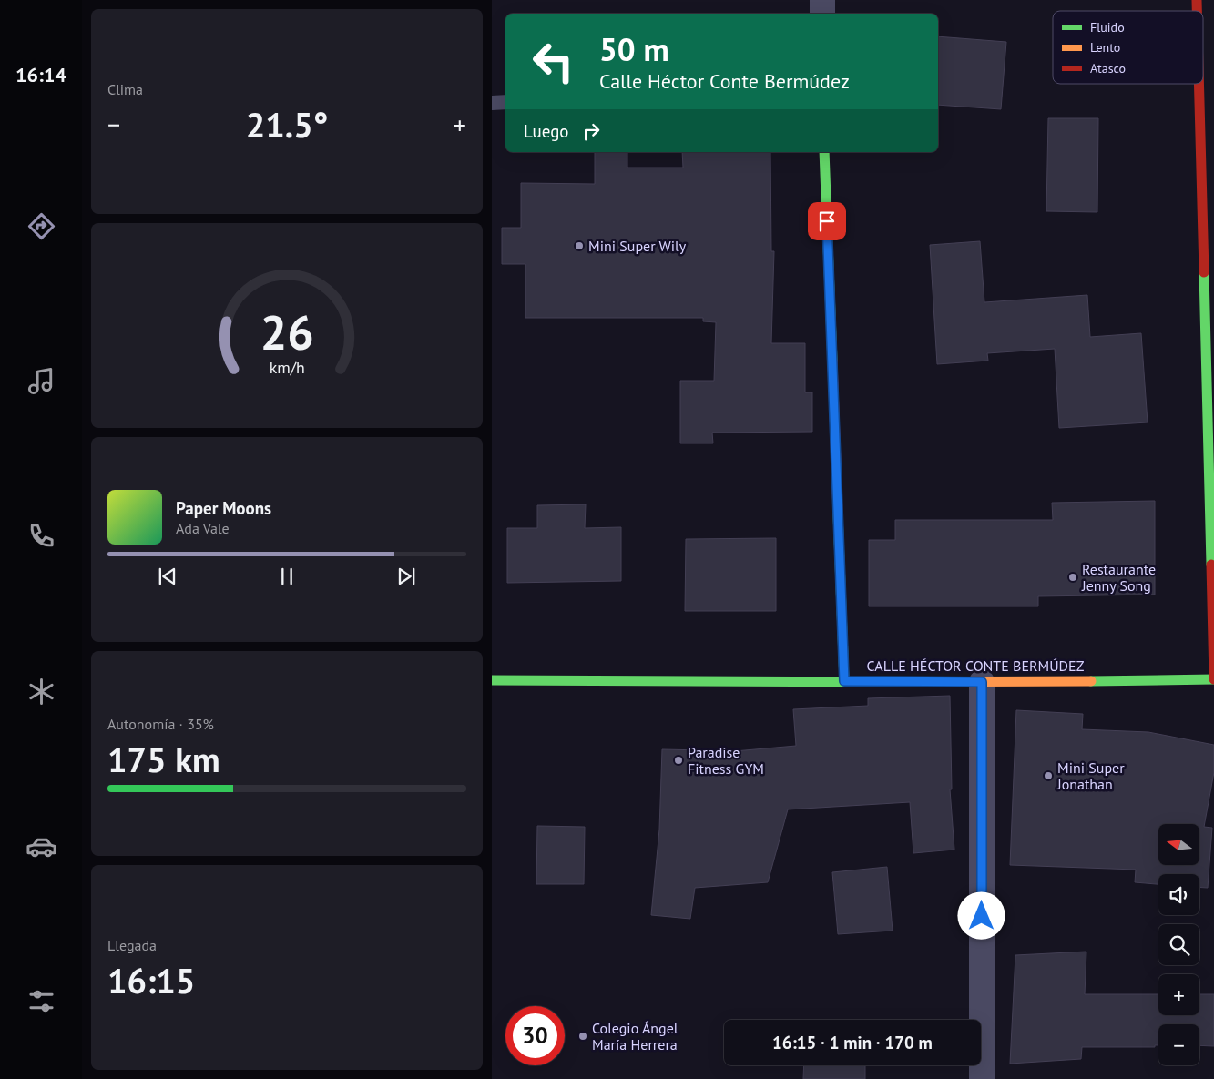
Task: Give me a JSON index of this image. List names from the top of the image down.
{
  "streets": {
    "street": ["CALLE HÉCTOR CONTE BERMÚDEZ"]
  },
  "places": [
    "Mini Super Wily",
    "Restaurante Jenny Song",
    "Paradise Fitness GYM",
    "Mini Super Jonathan",
    "Colegio Ángel María Herrera"
  ],
  "legend": ["Fluido", "Lento", "Atasco"],
  "north": "left",
  "page": {
    "tabs": "16:14",
    "tile": [
      "Clima",
      ["Autonomía · 35%", "175 km"],
      ["Llegada", "16:15"]
    ],
    "turn": ["50 m", "Calle Héctor Conte Bermúdez"],
    "heat": ["−", "21.5°", "+"],
    "then": "Luego",
    "song": ["Paper Moons", "Ada Vale"],
    "map_buttons": ["+", "−"],
    "limit": "30",
    "trip": "16:15 · 1 min · 170 m",
    "gauge": ["26", "km/h"]
  }
}
